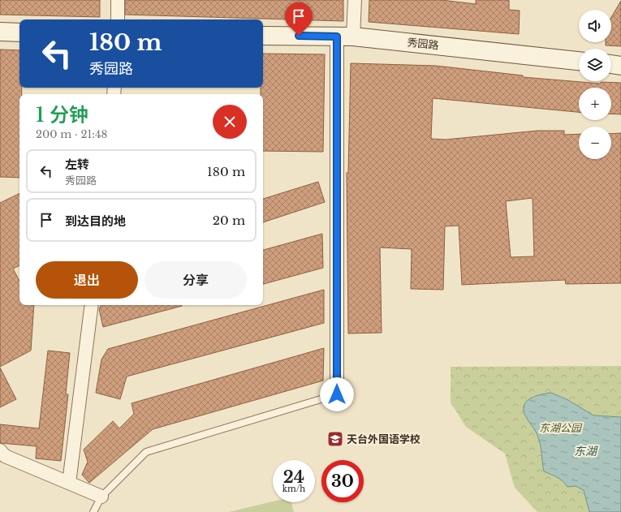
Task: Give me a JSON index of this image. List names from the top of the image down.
{
  "streets": {
    "main road": ["秀园路"]
  },
  "water": ["东湖"],
  "parks": ["东湖公园"],
  "places": {
    "school or university": ["天台外国语学校"]
  },
  "page": {
    "map_buttons": ["+", "−"],
    "turn": ["180 m", "秀园路"],
    "heading": ["1 分钟", "200 m · 21:48"],
    "list": [
      {
        "name": "左转",
        "note": "秀园路",
        "value": "180 m"
      },
      {
        "name": "到达目的地",
        "value": "20 m"
      }
    ],
    "buttons": ["退出", "分享"],
    "speed": "24 km/h",
    "limit": "30"
  }
}
